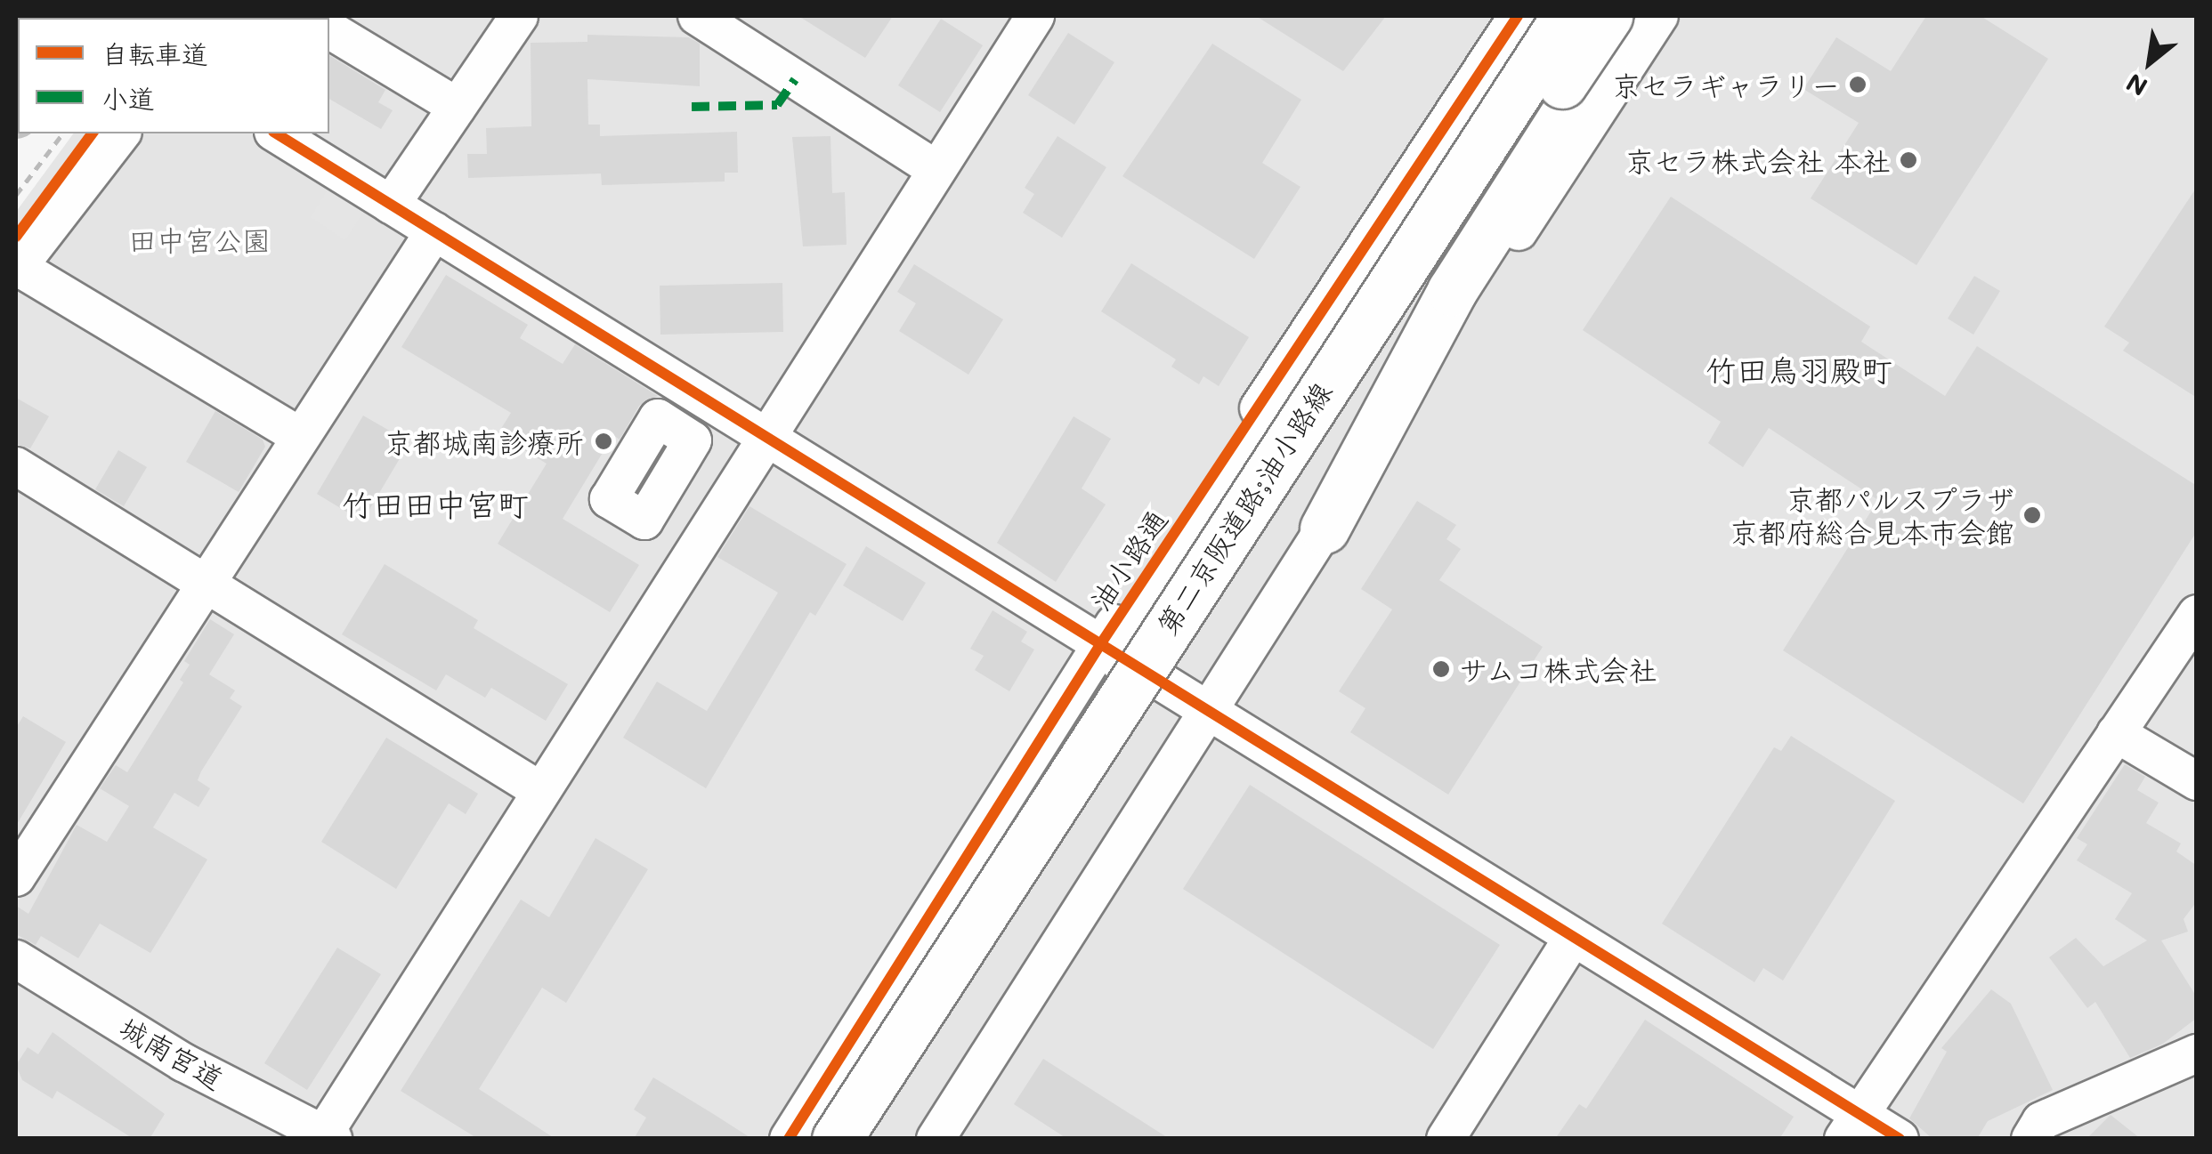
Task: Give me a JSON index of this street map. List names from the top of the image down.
{
  "streets": {
    "highway": ["第二京阪道路;油小路線"],
    "street": ["油小路通", "城南宮道"]
  },
  "districts": ["竹田鳥羽殿町", "竹田田中宮町"],
  "parks": ["田中宮公園"],
  "places": [
    "京セラギャラリー",
    "京セラ株式会社 本社",
    "京都城南診療所",
    "京都パルスプラザ 京都府総合見本市会館",
    "サムコ株式会社"
  ],
  "legend": ["自転車道", "小道"],
  "north": "bottom left"
}
